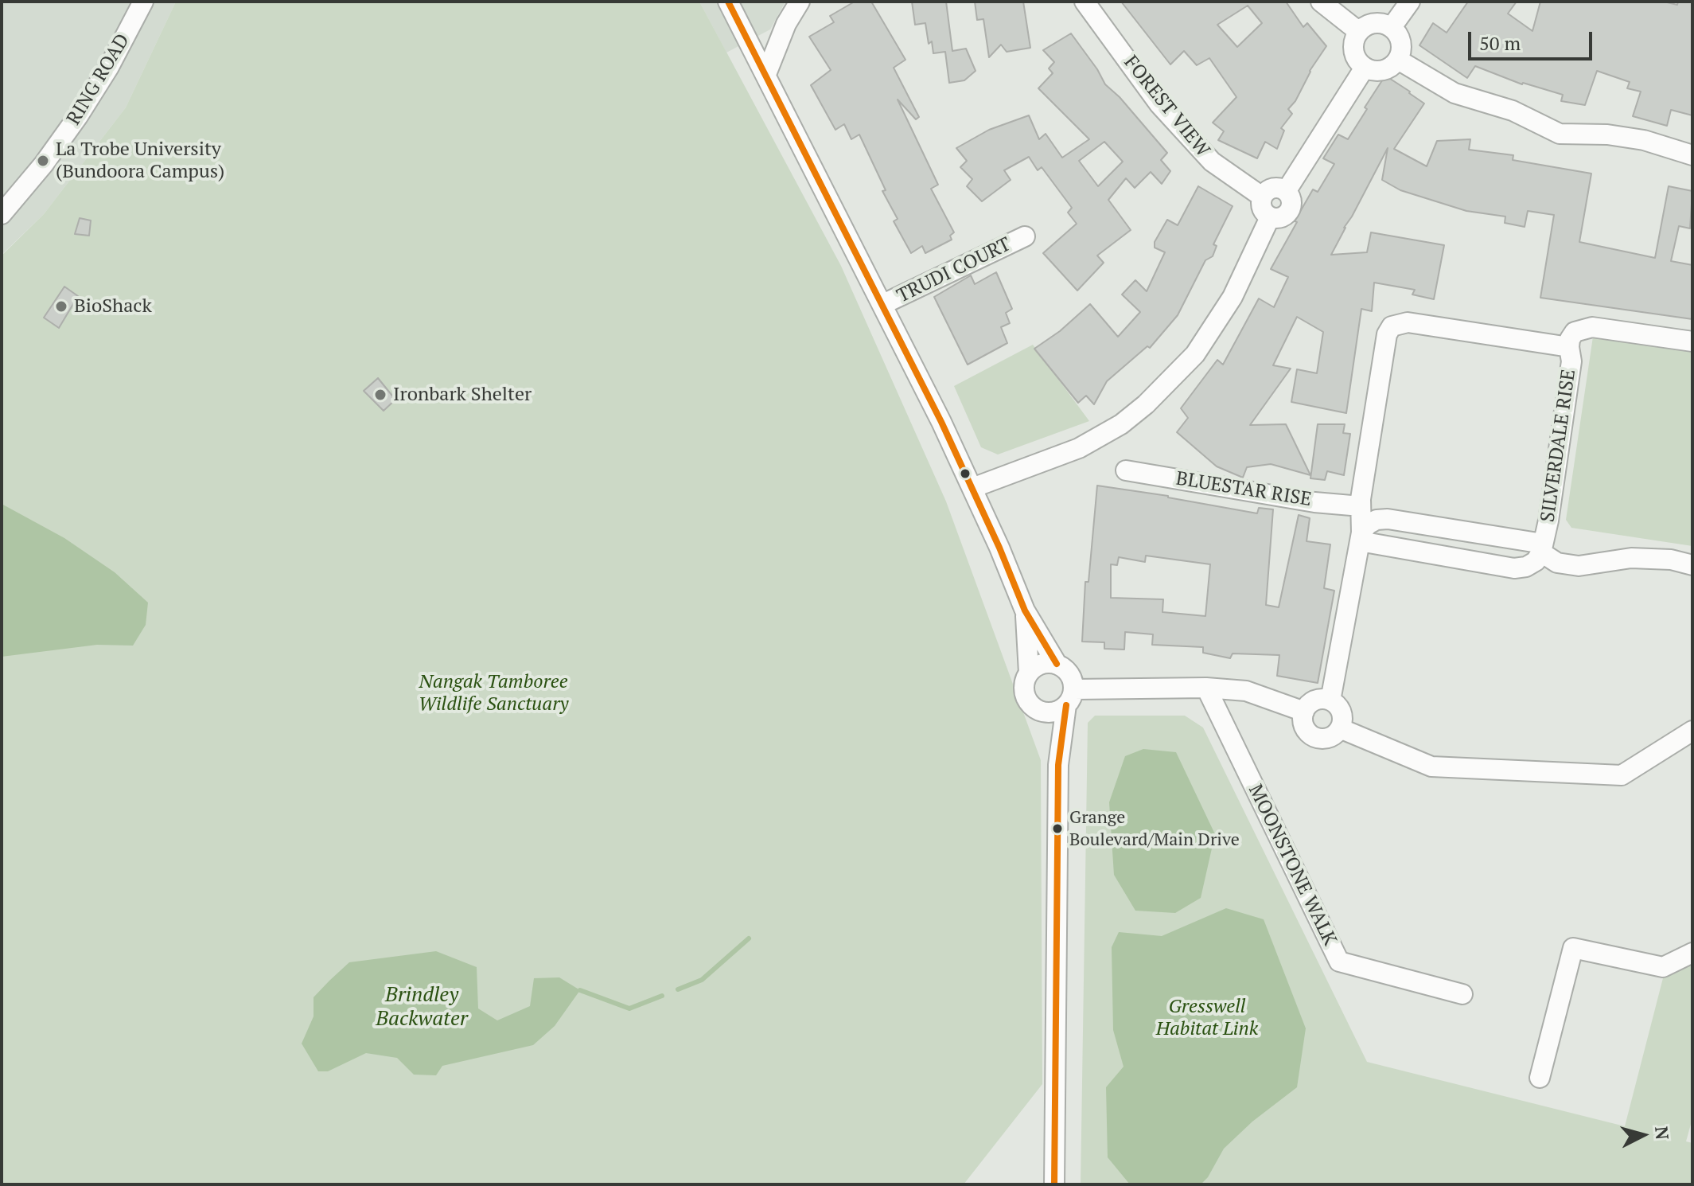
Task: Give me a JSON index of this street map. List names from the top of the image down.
{
  "streets": {
    "street": [
      "RING ROAD",
      "FOREST VIEW",
      "TRUDI COURT",
      "SILVERDALE RISE",
      "BLUESTAR RISE",
      "MOONSTONE WALK"
    ]
  },
  "water": ["Brindley Backwater"],
  "parks": ["Nangak Tamboree Wildlife Sanctuary", "Gresswell Habitat Link"],
  "places": [
    "La Trobe University (Bundoora Campus)",
    "BioShack",
    "Ironbark Shelter",
    "Grange Boulevard/Main Drive"
  ],
  "scale_bar": "50 m",
  "north": "right"
}
